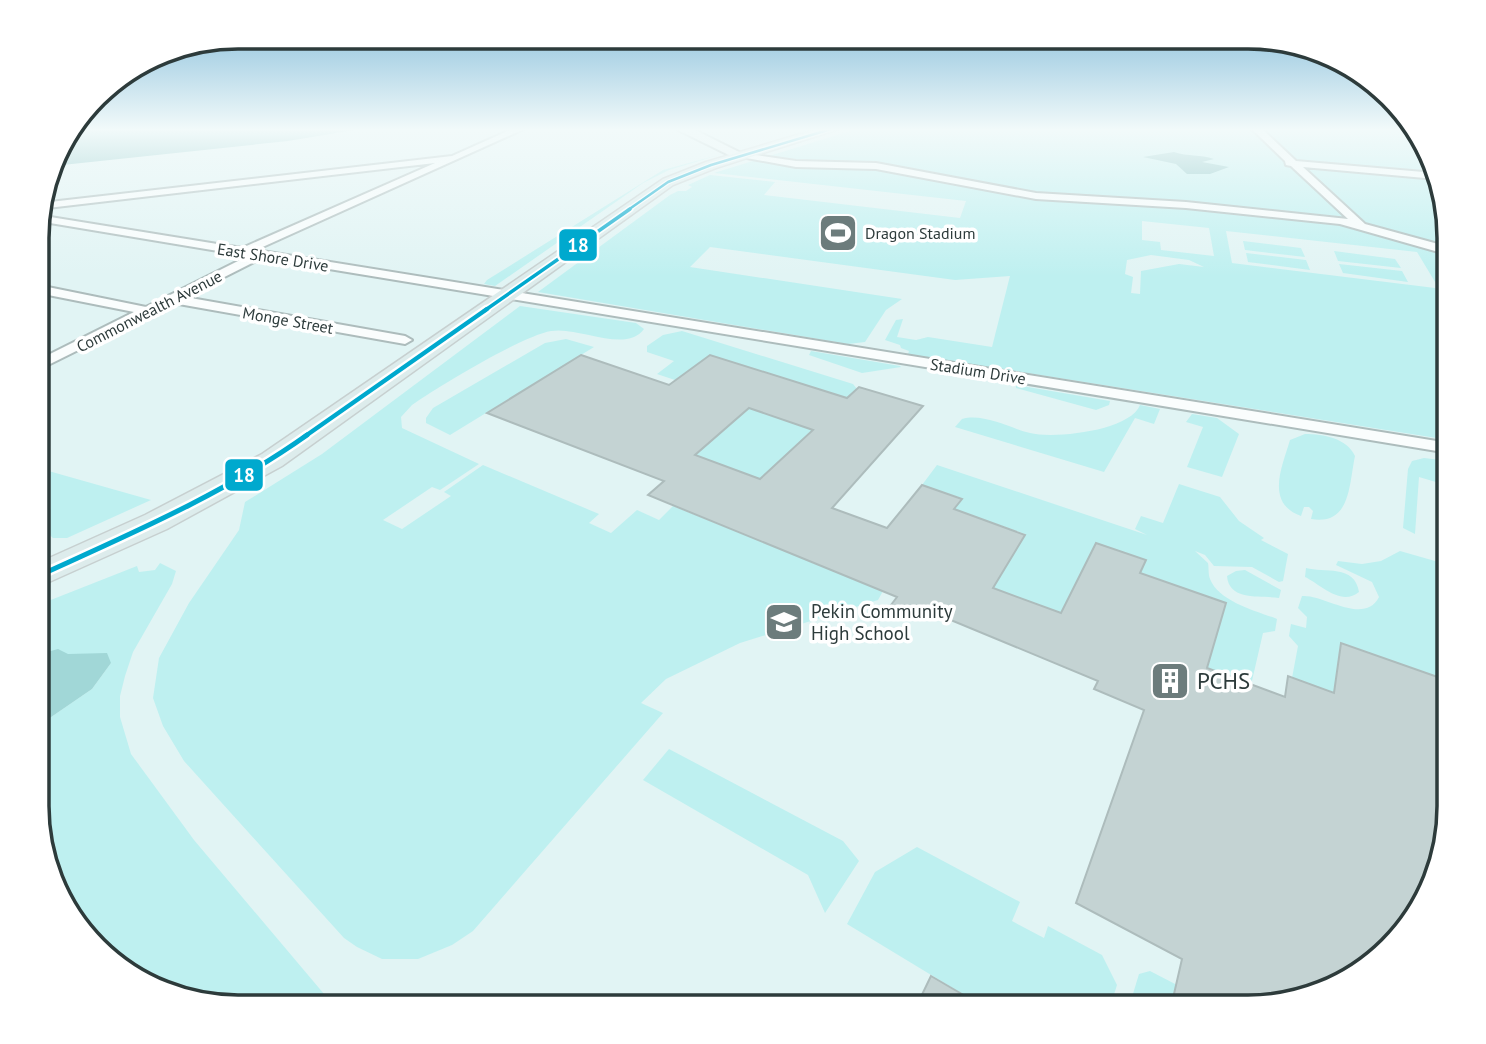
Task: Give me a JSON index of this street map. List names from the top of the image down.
{
  "streets": {
    "street": [
      "East Shore Drive",
      "Commonwealth Avenue",
      "Monge Street",
      "Stadium Drive"
    ]
  },
  "crossings": [
    ["East Shore Drive", "Commonwealth Avenue"],
    ["East Shore Drive", "Stadium Drive"],
    ["Commonwealth Avenue", "Monge Street"]
  ],
  "places": {
    "sports": ["Dragon Stadium"],
    "school or university": ["Pekin Community High School"],
    "building": ["PCHS"]
  },
  "lines": ["transit line 18"]
}
